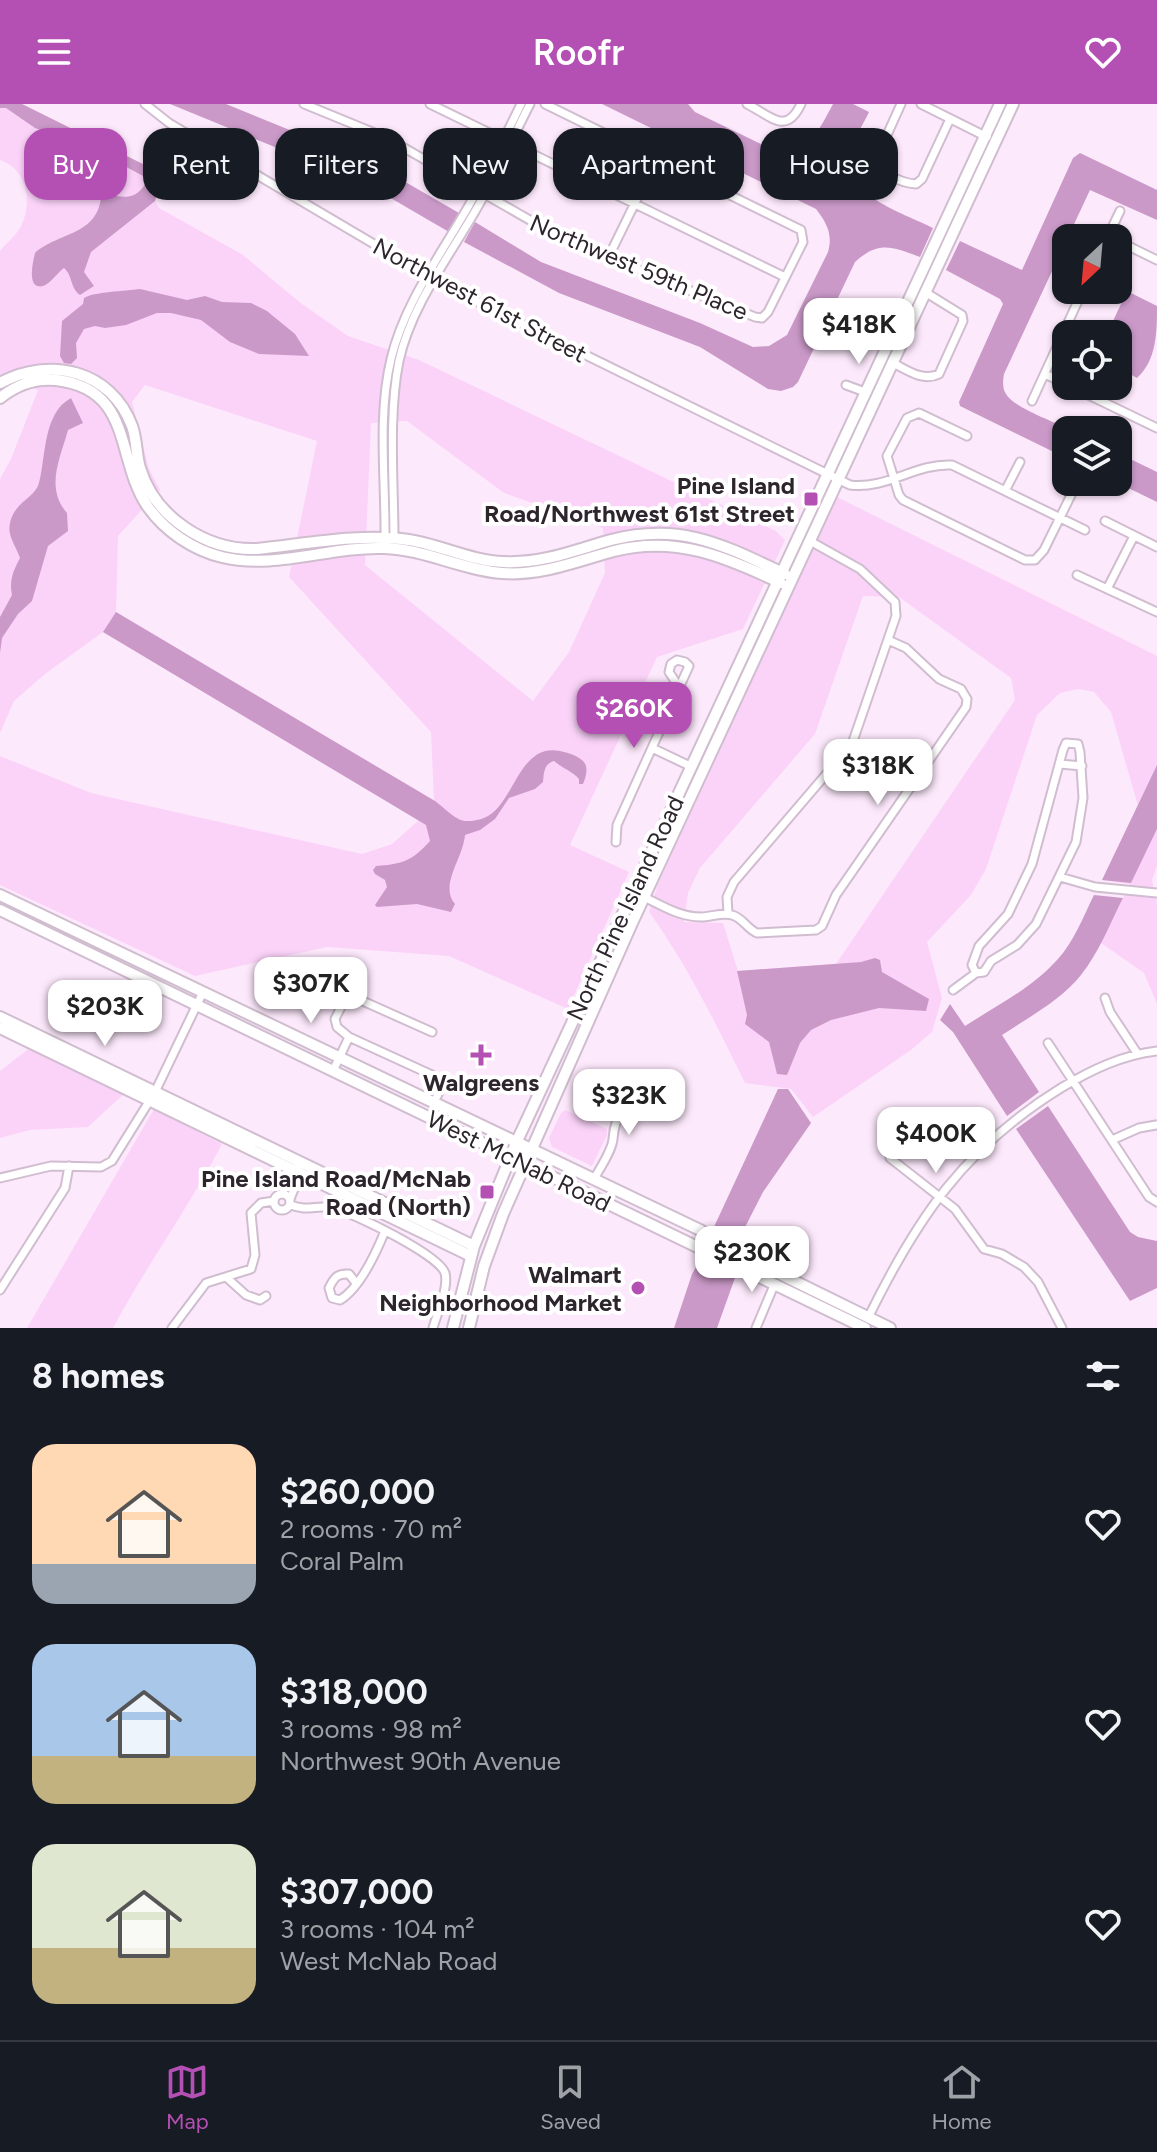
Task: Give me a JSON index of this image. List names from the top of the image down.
{
  "streets": {
    "main road": ["North Pine Island Road", "West McNab Road"],
    "street": ["Northwest 59th Place", "Northwest 61st Street"]
  },
  "crossings": [
    ["Northwest 61st Street", "North Pine Island Road"],
    ["North Pine Island Road", "West McNab Road"]
  ],
  "places": {
    "transit": ["Pine Island Road/Northwest 61st Street", "Pine Island Road/McNab Road (North)"],
    "health": ["Walgreens"],
    "other": ["Walmart Neighborhood Market"]
  },
  "north": "bottom left",
  "page": {
    "header": "Roofr",
    "chip": [
      "Buy",
      "Rent",
      "Filters",
      "New",
      "Apartment",
      "House"
    ],
    "price": [
      "$418K",
      "$260K",
      "$318K",
      "$307K",
      "$203K",
      "$323K",
      "$400K",
      "$230K"
    ],
    "heading": "8 homes",
    "list": [
      {
        "name": "$260,000",
        "note": "2 rooms · 70 m² · Coral Palm"
      },
      {
        "name": "$318,000",
        "note": "3 rooms · 98 m² · Northwest 90th Avenue"
      },
      {
        "name": "$307,000",
        "note": "3 rooms · 104 m² · West McNab Road"
      }
    ],
    "tabs": ["Map", "Saved", "Home"]
  }
}
